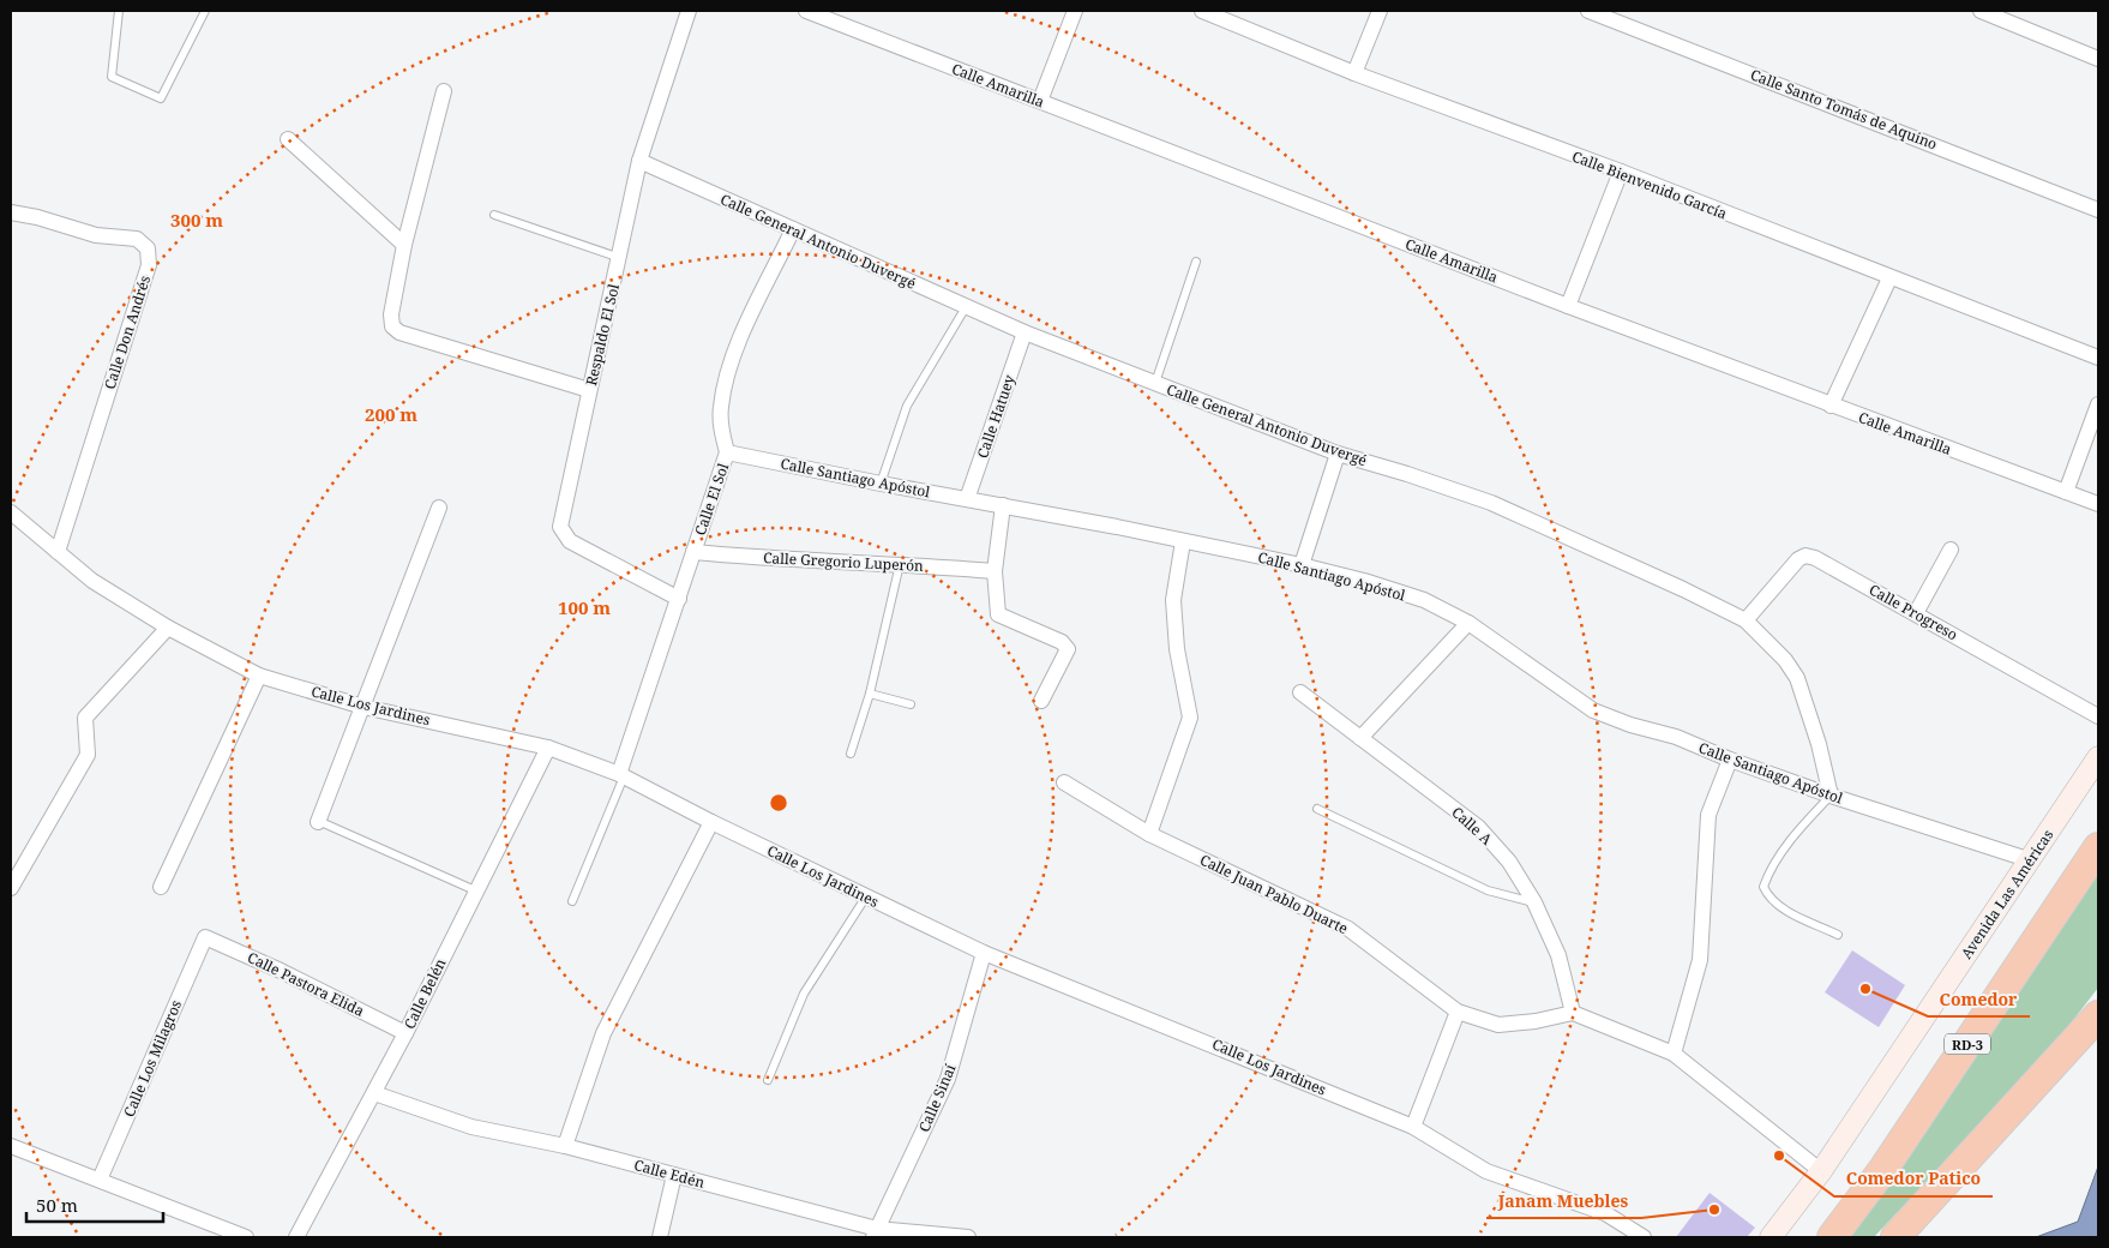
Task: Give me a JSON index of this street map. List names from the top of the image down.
{
  "streets": {
    "highway": ["RD-3"],
    "main road": ["Avenida Las Américas"],
    "street": [
      "Calle Amarilla",
      "Calle Santo Tomás de Aquino",
      "Calle Bienvenido García",
      "Calle General Antonio Duvergé",
      "Calle Don Andrés",
      "Respaldo El Sol",
      "Calle Hatuey",
      "Calle Santiago Apóstol",
      "Calle El Sol",
      "Calle Gregorio Luperón",
      "Calle Progreso",
      "Calle Los Jardines",
      "Calle A",
      "Calle Juan Pablo Duarte",
      "Calle Pastora Elida",
      "Calle Belén",
      "Calle Los Milagros",
      "Calle Sinaí",
      "Calle Edén"
    ]
  },
  "crossings": [
    ["Calle General Antonio Duvergé", "Respaldo El Sol"],
    ["Calle General Antonio Duvergé", "Calle Hatuey"],
    ["Calle General Antonio Duvergé", "Calle Santiago Apóstol"],
    ["Calle General Antonio Duvergé", "Calle El Sol"],
    ["Calle General Antonio Duvergé", "Calle Progreso"],
    ["Calle Don Andrés", "Calle Los Jardines"],
    ["Respaldo El Sol", "Calle El Sol"],
    ["Calle Hatuey", "Calle Santiago Apóstol"],
    ["Calle Santiago Apóstol", "Calle El Sol"],
    ["Calle Santiago Apóstol", "Avenida Las Américas"],
    ["Calle El Sol", "Calle Gregorio Luperón"],
    ["Calle El Sol", "Calle Los Jardines"],
    ["Calle Los Jardines", "Calle Belén"],
    ["Calle Los Jardines", "Calle Sinaí"],
    ["Calle A", "Calle Juan Pablo Duarte"],
    ["Calle Pastora Elida", "Calle Belén"],
    ["Calle Pastora Elida", "Calle Los Milagros"],
    ["Calle Belén", "Calle Edén"],
    ["Calle Sinaí", "Calle Edén"]
  ],
  "places": ["Comedor", "Comedor Patico", "Janam Muebles"],
  "scale_bar": "50 m",
  "rings": ["300 m", "200 m", "100 m"]
}
